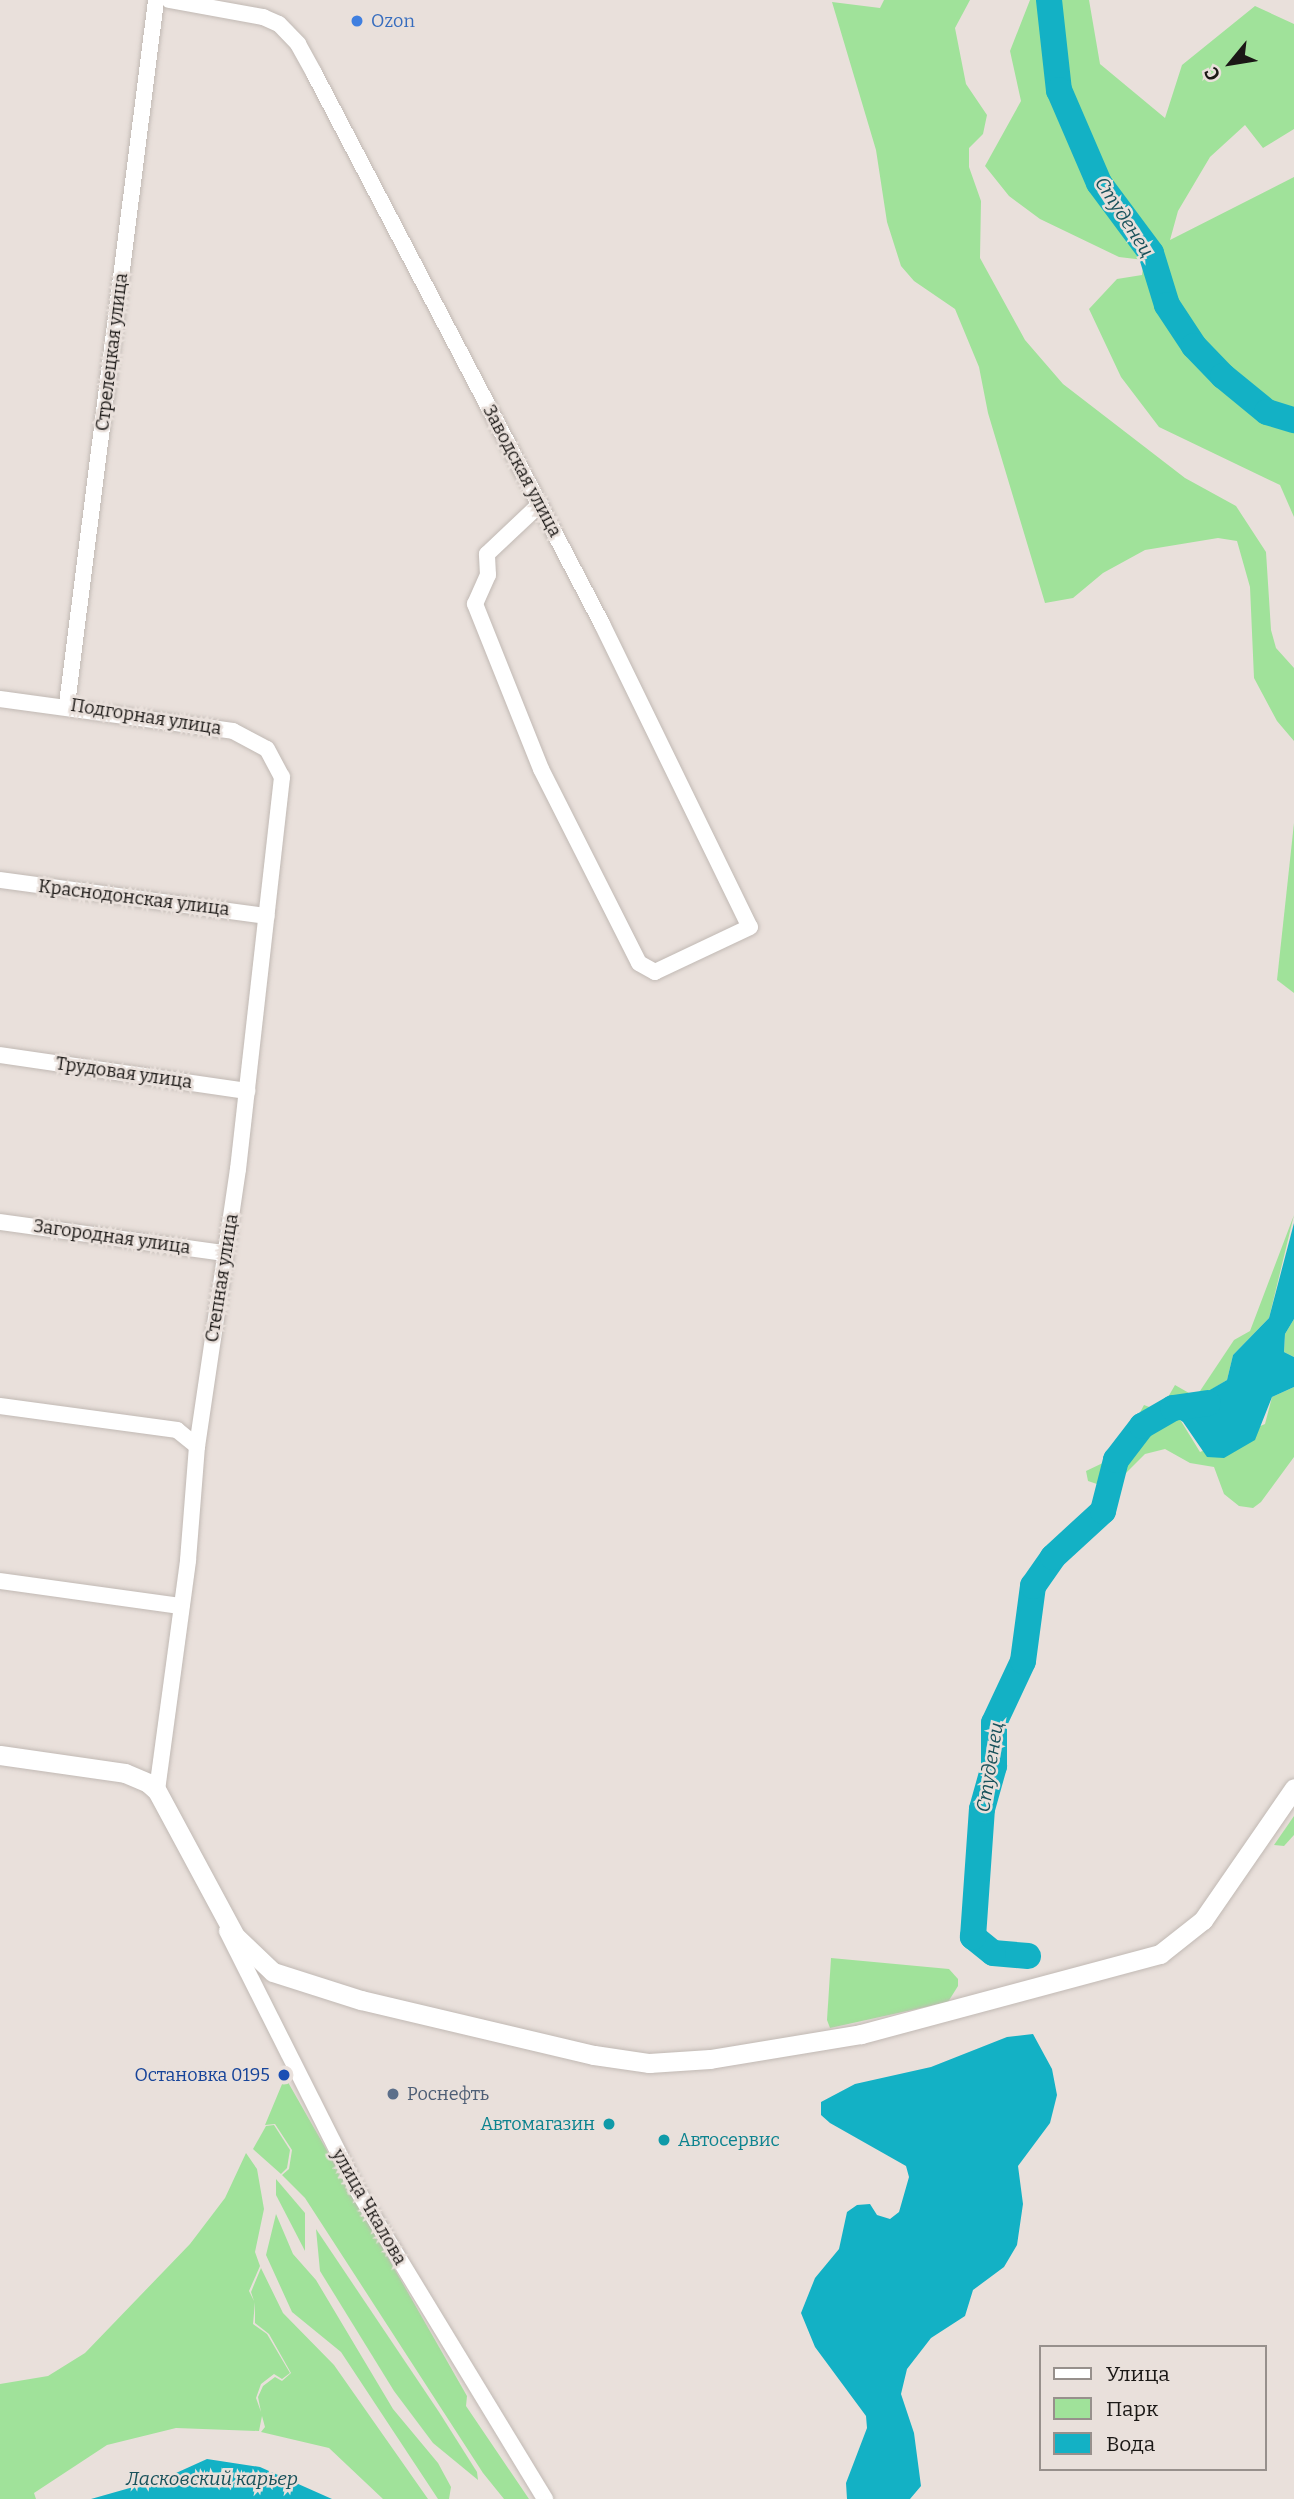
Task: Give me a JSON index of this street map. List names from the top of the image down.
{
  "streets": {
    "street": [
      "Стрелецкая улица",
      "Заводская улица",
      "Подгорная улица",
      "Краснодонская улица",
      "Трудовая улица",
      "Загородная улица",
      "Степная улица",
      "улица Чкалова"
    ]
  },
  "crossings": [
    ["Стрелецкая улица", "Подгорная улица"],
    ["Подгорная улица", "Степная улица"],
    ["Краснодонская улица", "Степная улица"],
    ["Трудовая улица", "Степная улица"],
    ["Загородная улица", "Степная улица"]
  ],
  "water": ["Студенец", "Ласковский карьер"],
  "places": [
    "Ozon",
    "Остановка 0195",
    "Роснефть",
    "Автомагазин",
    "Автосервис"
  ],
  "legend": ["Улица", "Парк", "Вода"],
  "north": "bottom left"
}
